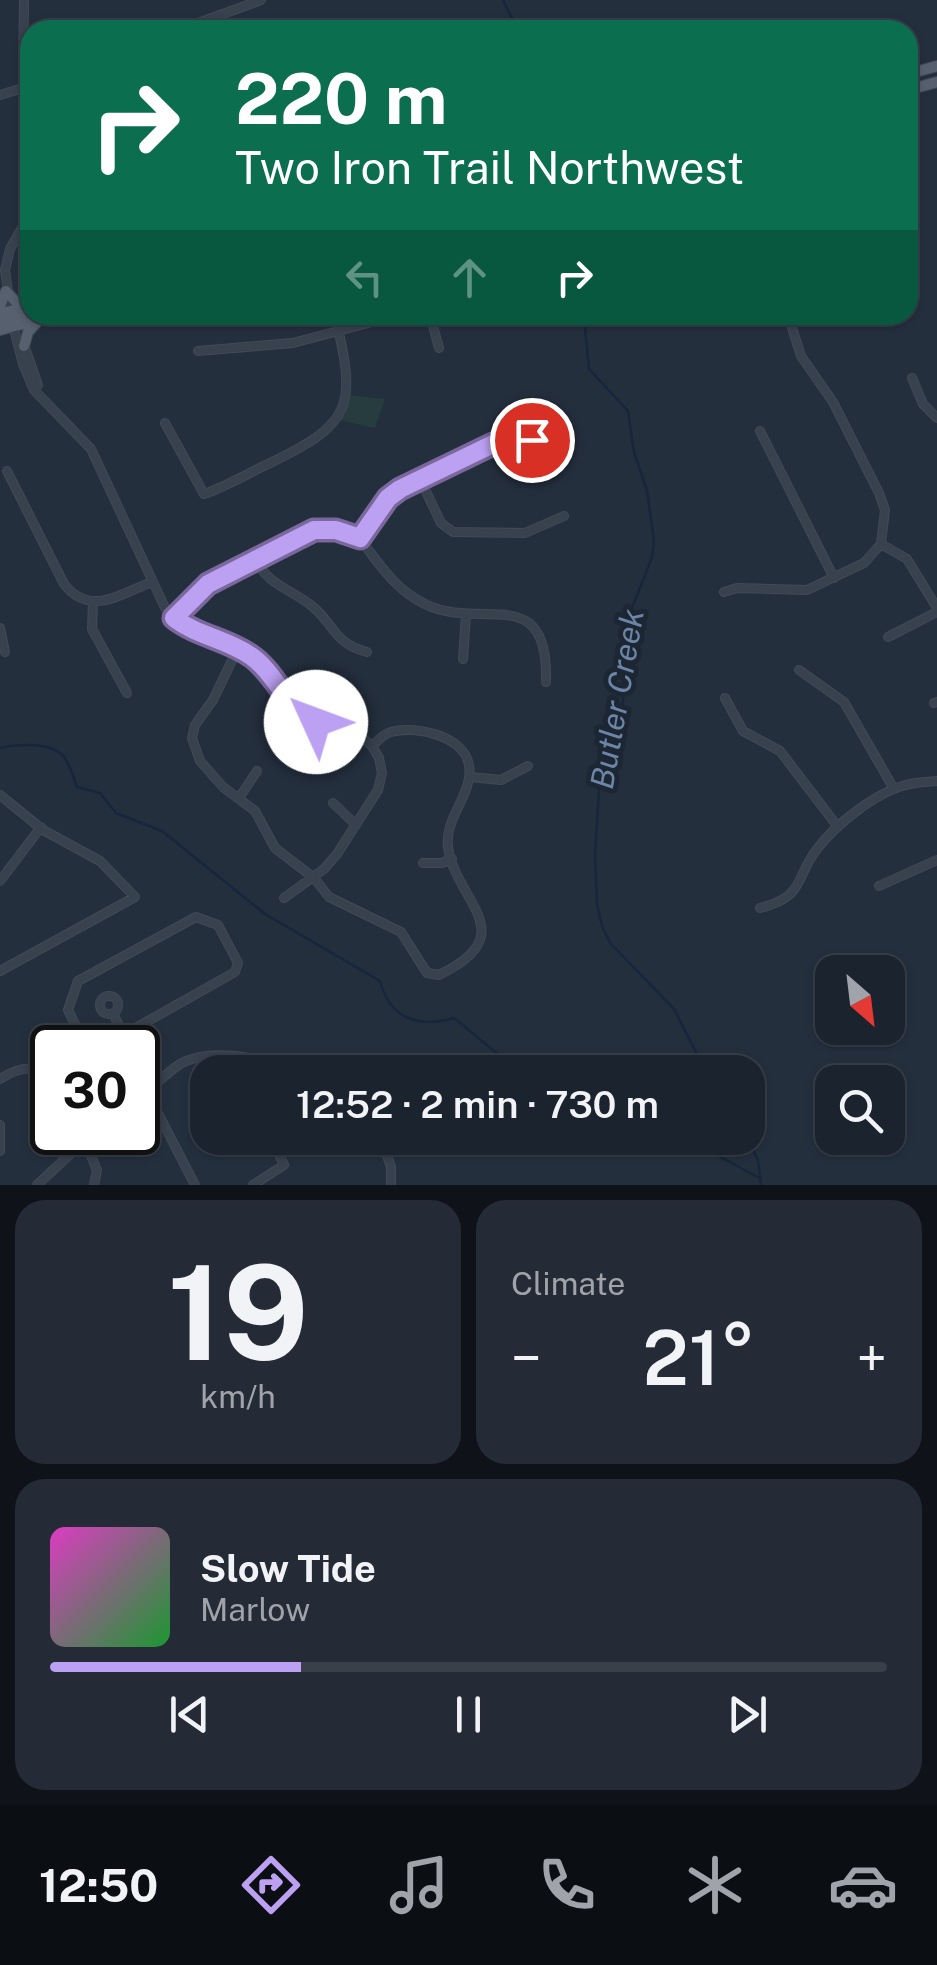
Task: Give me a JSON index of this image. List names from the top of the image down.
{
  "water": ["Butler Creek"],
  "north": "bottom right",
  "page": {
    "turn": ["220 m", "Two Iron Trail Northwest"],
    "limit": "30",
    "trip": "12:52 · 2 min · 730 m",
    "tile": [
      ["19", "km/h"],
      "Climate"
    ],
    "heat": ["−", "21°", "+"],
    "song": ["Slow Tide", "Marlow"],
    "tabs": "12:50"
  }
}
